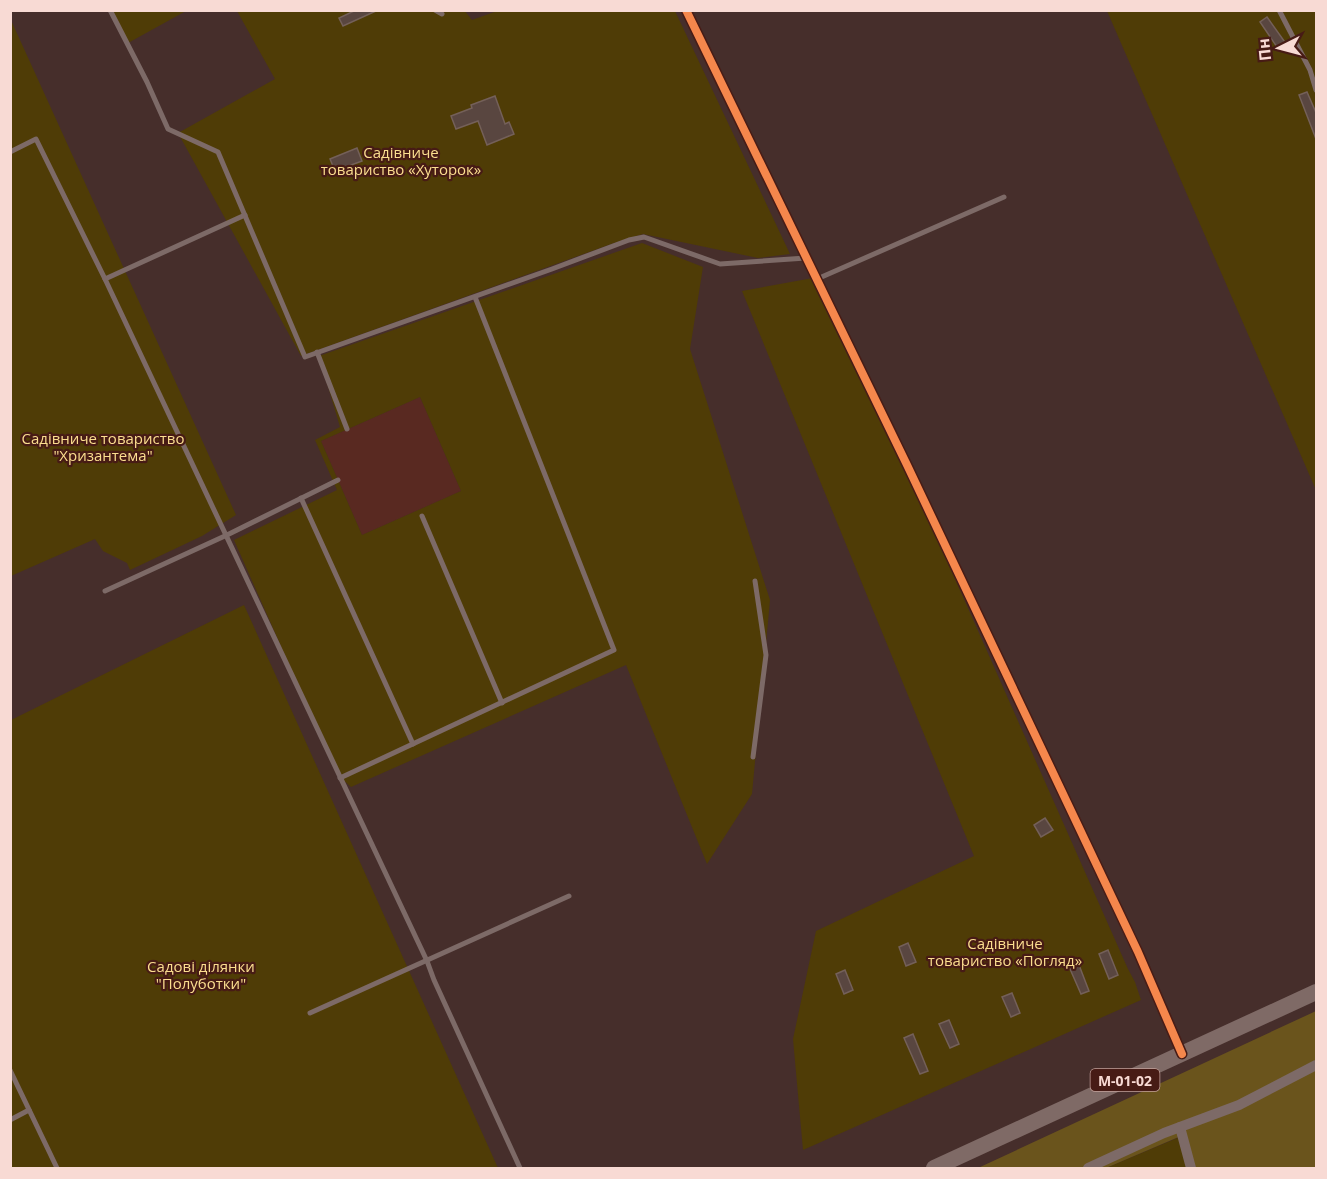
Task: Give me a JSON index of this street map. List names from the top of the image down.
{
  "streets": {
    "main road": ["М-01-02"]
  },
  "parks": [
    "Садівниче товариство «Хуторок»",
    "Садівниче товариство \"Хризантема\"",
    "Садівниче товариство «Погляд»",
    "Садові ділянки \"Полуботки\""
  ],
  "north": "left"
}
